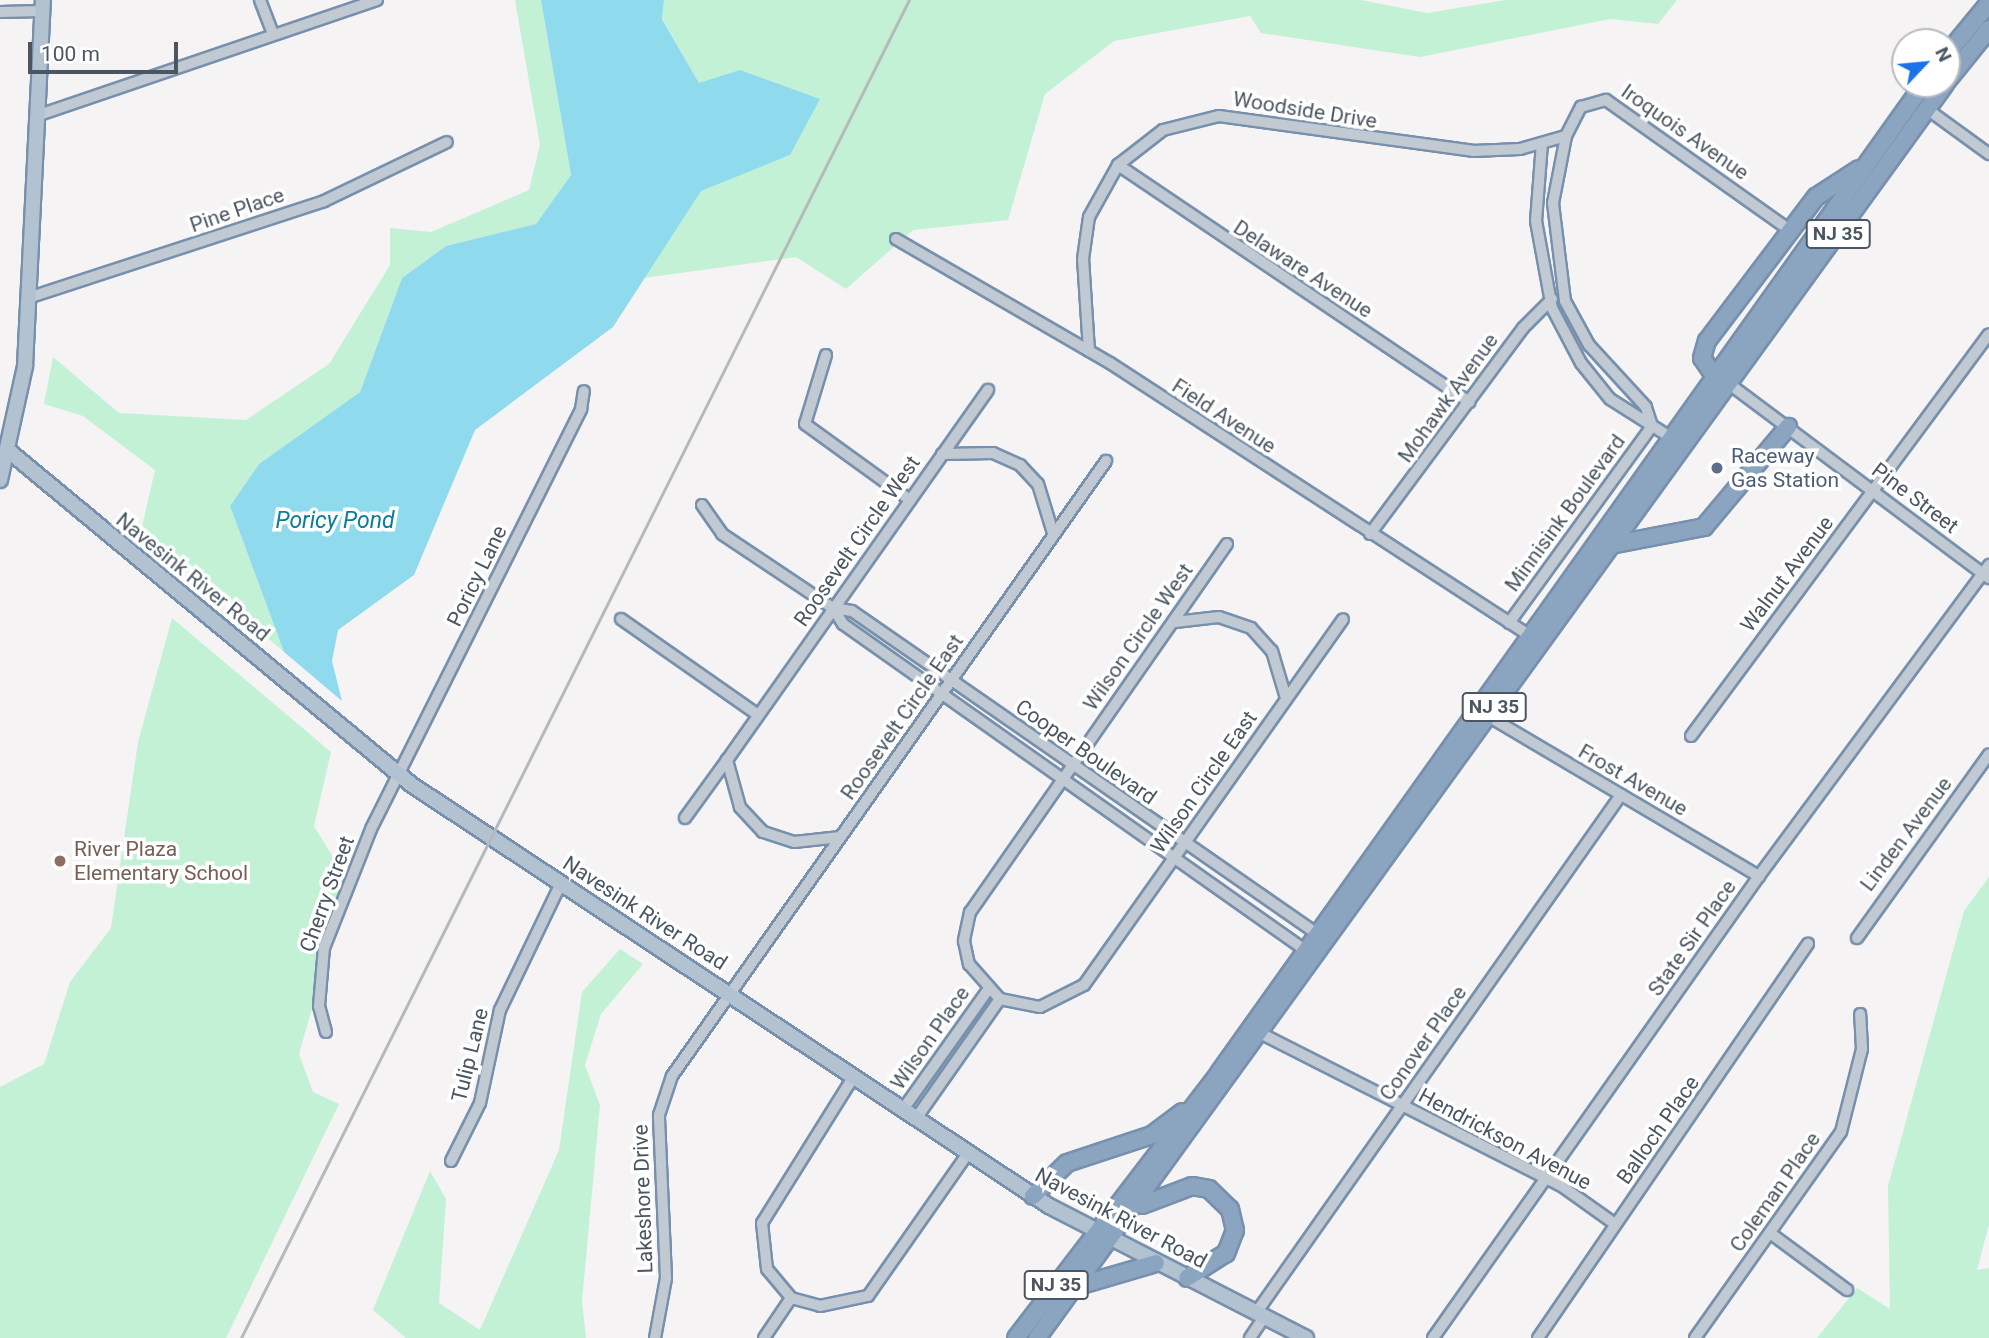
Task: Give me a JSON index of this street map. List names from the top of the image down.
{
  "streets": {
    "highway": ["NJ 35"],
    "main road": ["Navesink River Road"],
    "street": [
      "Woodside Drive",
      "Iroquois Avenue",
      "Pine Place",
      "Delaware Avenue",
      "Mohawk Avenue",
      "Field Avenue",
      "Pine Street",
      "Minnisink Boulevard",
      "Roosevelt Circle West",
      "Walnut Avenue",
      "Poricy Lane",
      "Wilson Circle West",
      "Roosevelt Circle East",
      "Cooper Boulevard",
      "Frost Avenue",
      "Wilson Circle East",
      "Linden Avenue",
      "Cherry Street",
      "State Sir Place",
      "Wilson Place",
      "Conover Place",
      "Tulip Lane",
      "Balloch Place",
      "Hendrickson Avenue",
      "Coleman Place",
      "Lakeshore Drive"
    ]
  },
  "crossings": [
    ["Woodside Drive", "Iroquois Avenue"],
    ["Woodside Drive", "Delaware Avenue"],
    ["Woodside Drive", "Field Avenue"],
    ["NJ 35", "Field Avenue"],
    ["NJ 35", "Pine Street"],
    ["NJ 35", "Navesink River Road"],
    ["NJ 35", "Cooper Boulevard"],
    ["NJ 35", "Frost Avenue"],
    ["NJ 35", "Hendrickson Avenue"],
    ["Delaware Avenue", "Mohawk Avenue"],
    ["Mohawk Avenue", "Field Avenue"],
    ["Field Avenue", "Minnisink Boulevard"],
    ["Pine Street", "Walnut Avenue"],
    ["Pine Street", "State Sir Place"],
    ["Roosevelt Circle West", "Cooper Boulevard"],
    ["Poricy Lane", "Navesink River Road"],
    ["Poricy Lane", "Cherry Street"],
    ["Navesink River Road", "Roosevelt Circle East"],
    ["Navesink River Road", "Cherry Street"],
    ["Navesink River Road", "Wilson Place"],
    ["Navesink River Road", "Conover Place"],
    ["Navesink River Road", "Tulip Lane"],
    ["Navesink River Road", "Lakeshore Drive"],
    ["Wilson Circle West", "Cooper Boulevard"],
    ["Wilson Circle West", "Wilson Circle East"],
    ["Wilson Circle West", "Wilson Place"],
    ["Roosevelt Circle East", "Cooper Boulevard"],
    ["Roosevelt Circle East", "Lakeshore Drive"],
    ["Cooper Boulevard", "Wilson Circle East"],
    ["Frost Avenue", "State Sir Place"],
    ["Frost Avenue", "Conover Place"],
    ["Wilson Circle East", "Wilson Place"],
    ["State Sir Place", "Hendrickson Avenue"],
    ["Conover Place", "Hendrickson Avenue"],
    ["Balloch Place", "Hendrickson Avenue"]
  ],
  "water": ["Poricy Pond"],
  "places": ["Raceway Gas Station", "River Plaza Elementary School"],
  "scale_bar": "100 m",
  "north": "top right"
}
